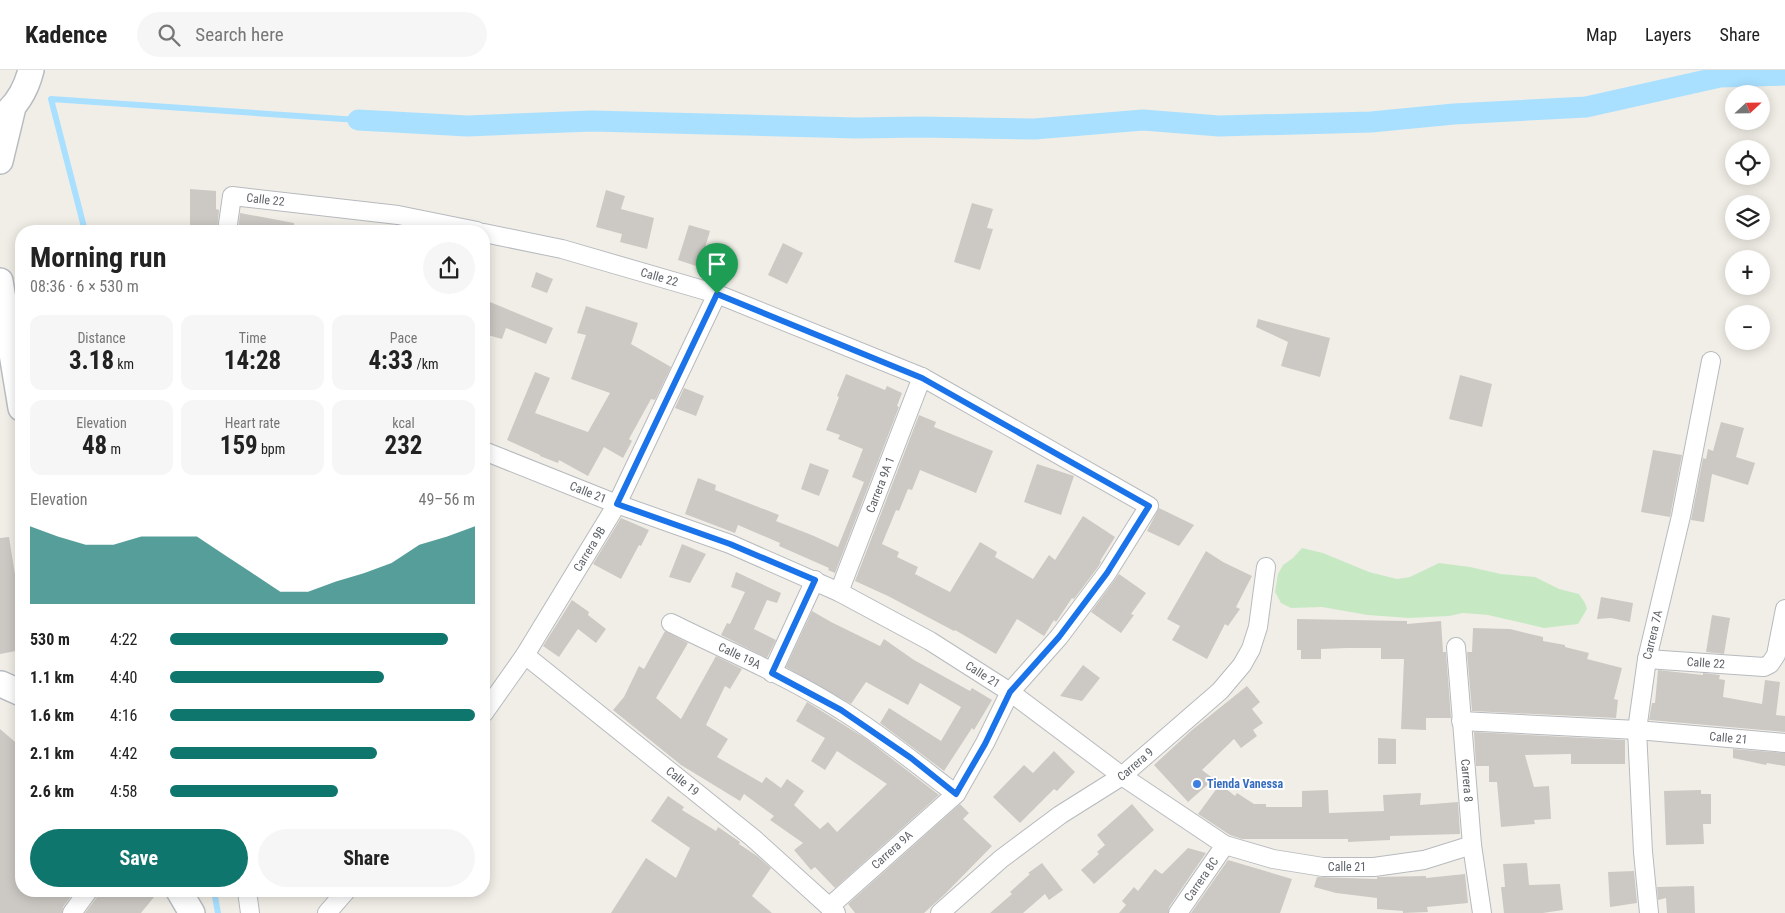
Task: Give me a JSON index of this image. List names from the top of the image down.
{
  "streets": {
    "street": [
      "Calle 22",
      "Carrera 9A 1",
      "Calle 21",
      "Carrera 9B",
      "Carrera 7A",
      "Calle 19A",
      "Carrera 9",
      "Carrera 8",
      "Calle 19",
      "Carrera 9A",
      "Carrera 8C"
    ]
  },
  "crossings": [
    ["Calle 22", "Carrera 9A 1"],
    ["Calle 22", "Calle 21"],
    ["Calle 22", "Carrera 9B"],
    ["Calle 22", "Carrera 7A"],
    ["Calle 22", "Carrera 9A"],
    ["Carrera 9A 1", "Calle 21"],
    ["Calle 21", "Carrera 9B"],
    ["Calle 21", "Carrera 7A"],
    ["Calle 21", "Carrera 9"],
    ["Calle 21", "Carrera 8"],
    ["Calle 21", "Carrera 9A"],
    ["Calle 21", "Carrera 8C"],
    ["Carrera 9B", "Calle 19"],
    ["Calle 19A", "Carrera 9A"],
    ["Calle 19", "Carrera 9A"]
  ],
  "places": ["Tienda Vanessa"],
  "north": "right",
  "page": {
    "header": "Kadence",
    "search": "Search here",
    "nav": ["Map", "Layers", "Share"],
    "map_buttons": ["+", "−"],
    "heading": ["Morning run", "08:36 · 6 × 530 m"],
    "stats": [
      ["Distance", "3.18 km"],
      ["Time", "14:28"],
      ["Pace", "4:33 /km"],
      ["Elevation", "48 m"],
      ["Heart rate", "159 bpm"],
      ["kcal", "232"]
    ],
    "chart": ["Elevation", "49–56 m"],
    "list": [
      {
        "name": "530 m",
        "note": "4:22"
      },
      {
        "name": "1.1 km",
        "note": "4:40"
      },
      {
        "name": "1.6 km",
        "note": "4:16"
      },
      {
        "name": "2.1 km",
        "note": "4:42"
      },
      {
        "name": "2.6 km",
        "note": "4:58"
      }
    ],
    "buttons": ["Save", "Share"]
  }
}
